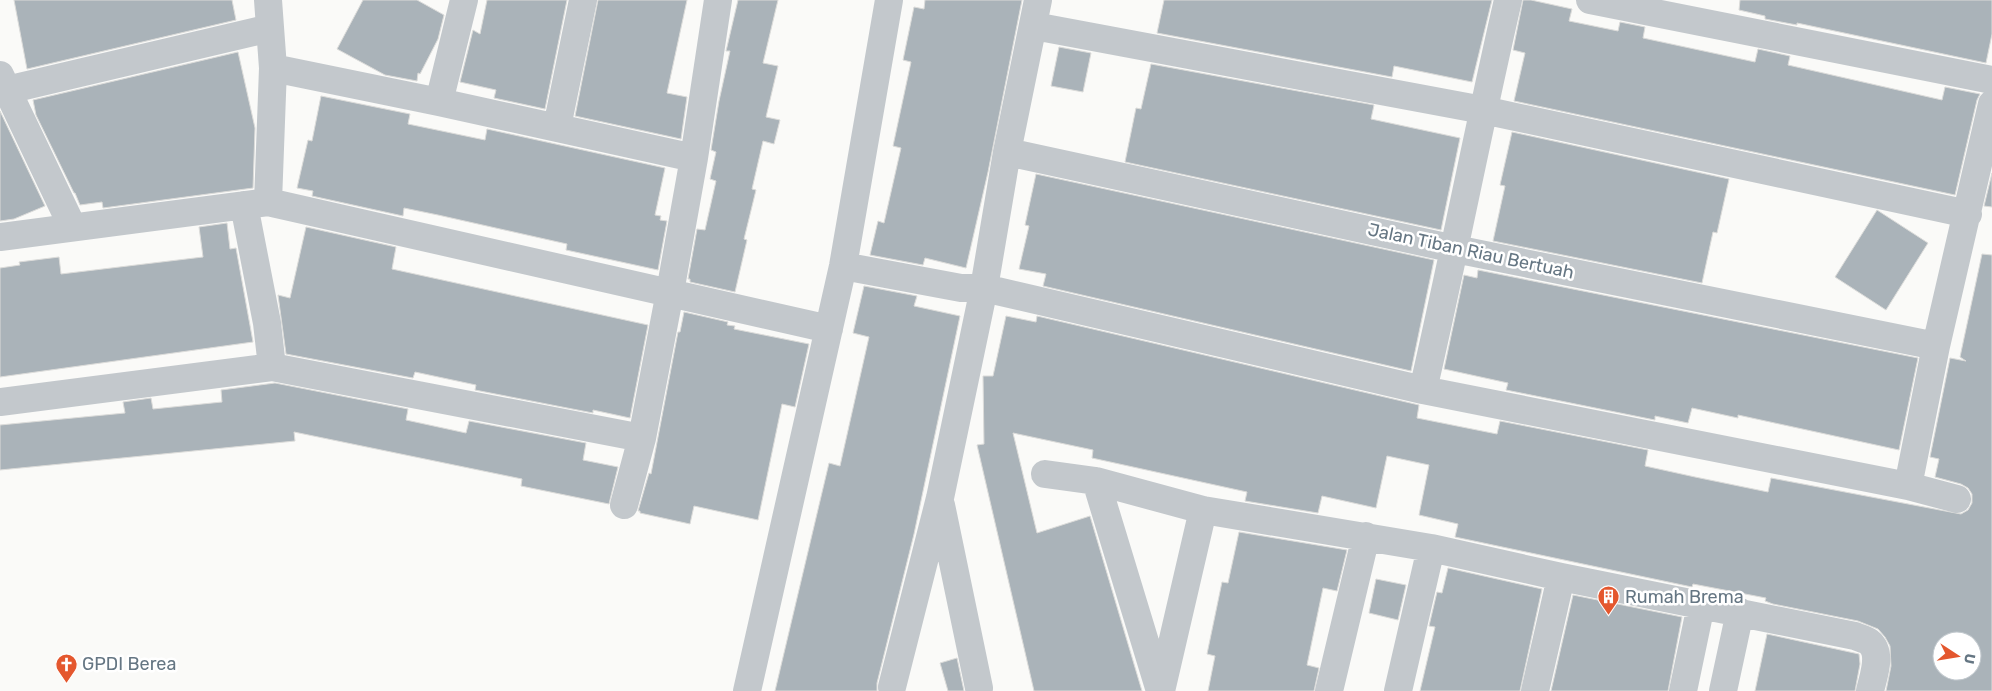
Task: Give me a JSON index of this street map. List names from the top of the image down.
{
  "streets": {
    "street": ["Jalan Tiban Riau Bertuah"]
  },
  "places": {
    "building": ["Rumah Brema"],
    "church": ["GPDI Berea"]
  },
  "north": "right"
}
